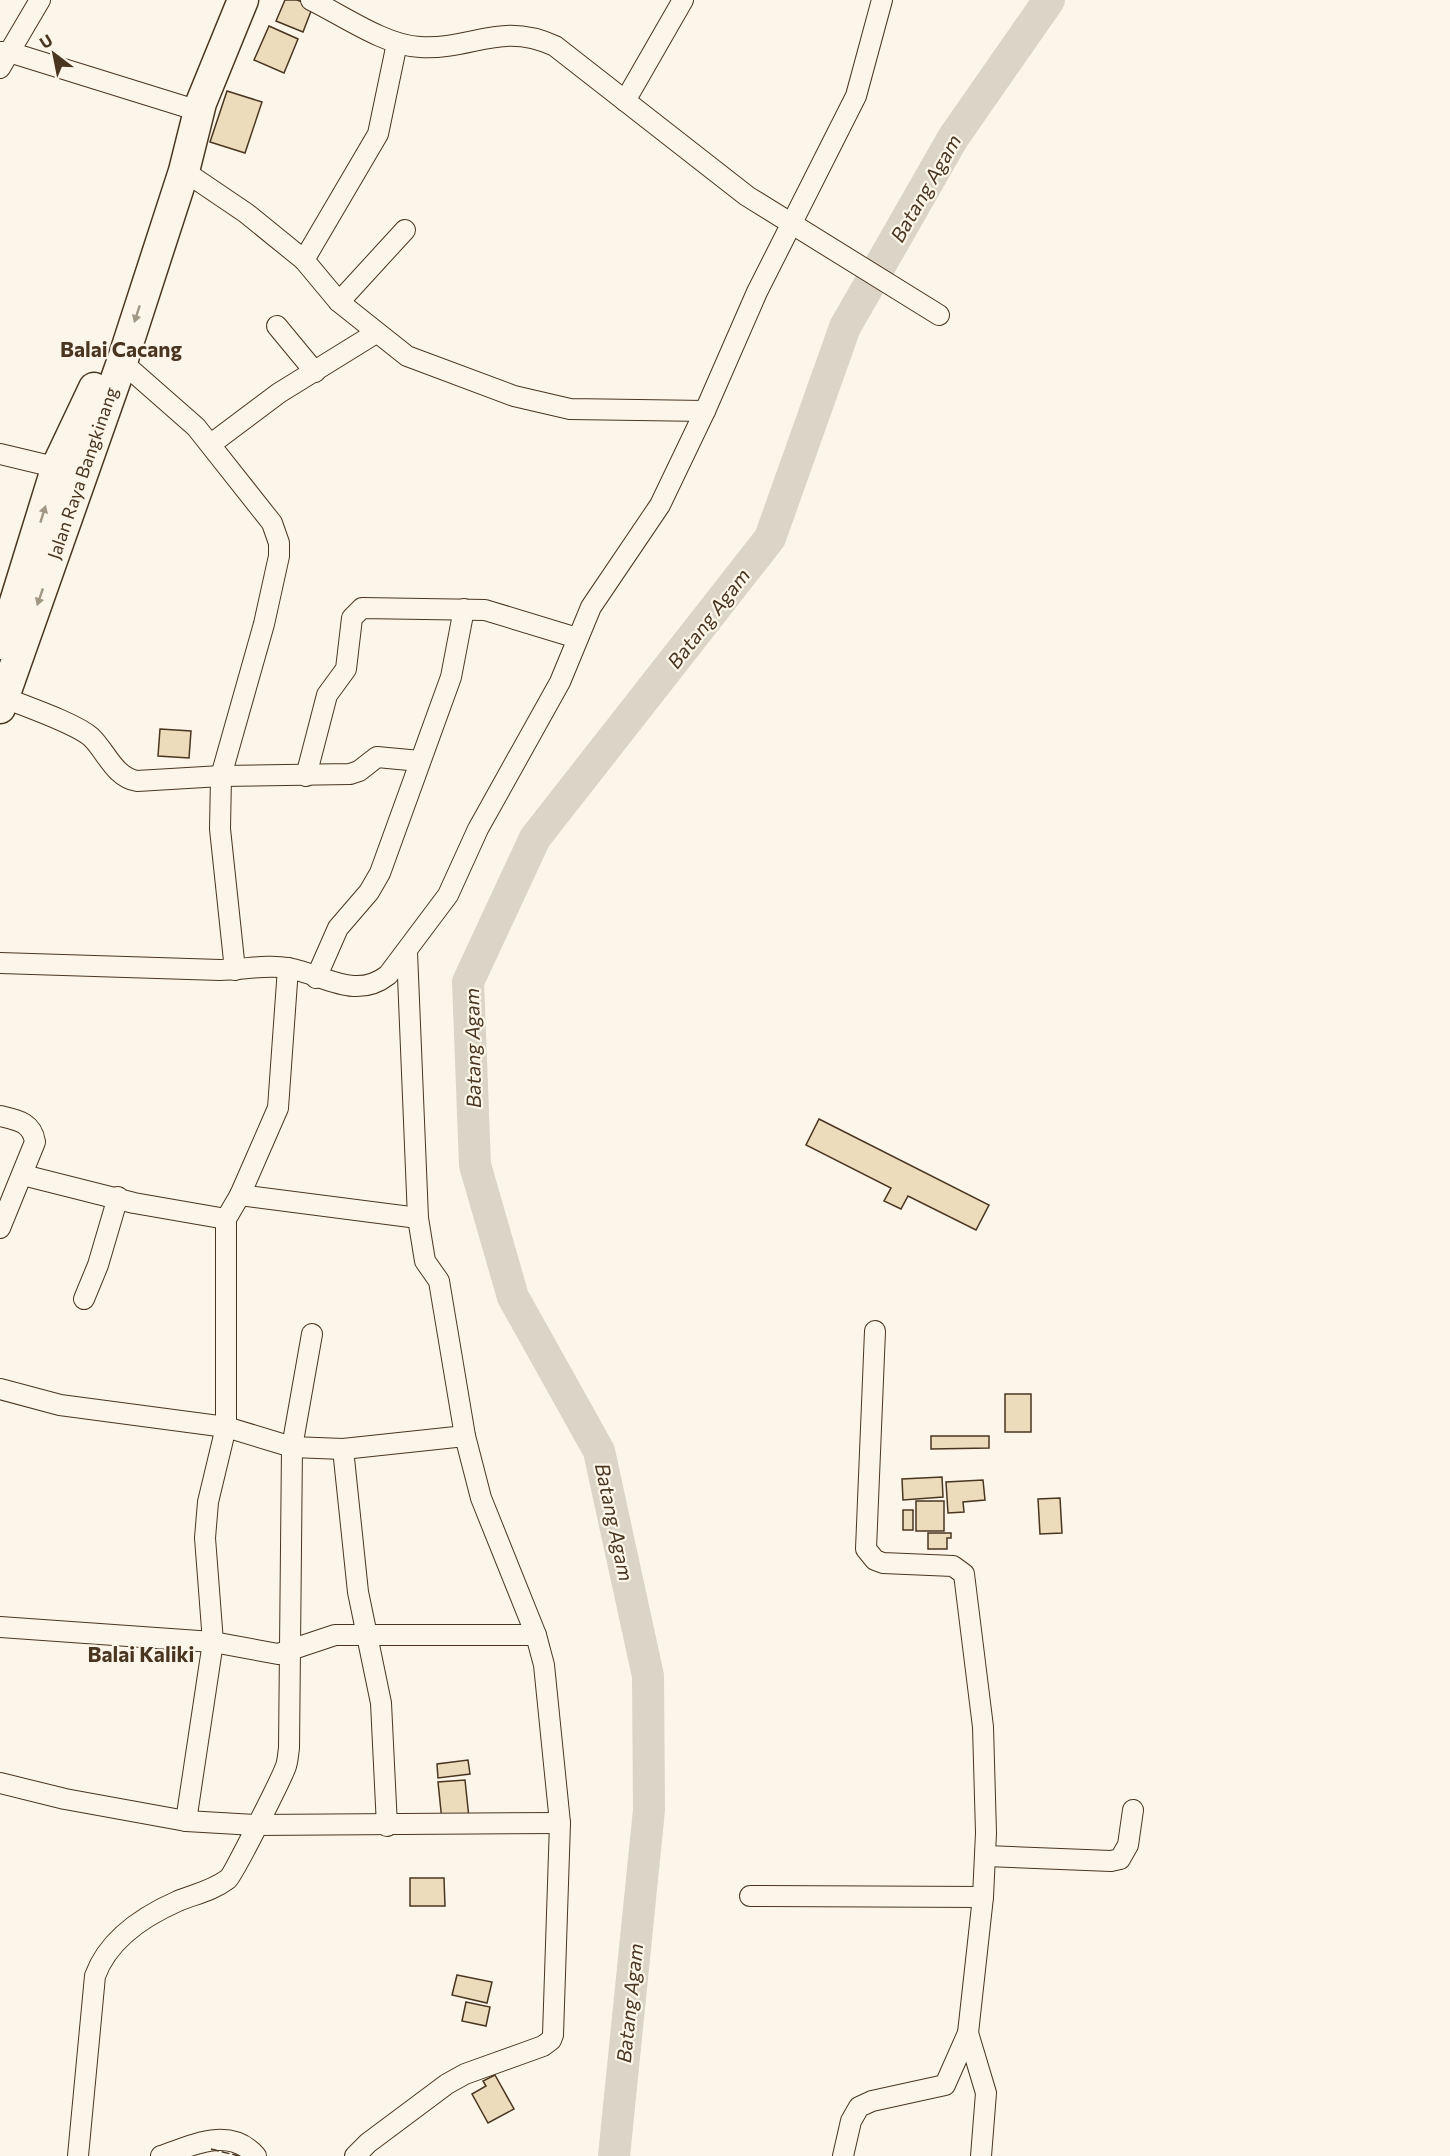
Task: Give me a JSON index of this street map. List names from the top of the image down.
{
  "streets": {
    "highway": ["Jalan Raya Bangkinang"]
  },
  "districts": ["Balai Cacang", "Balai Kaliki"],
  "water": ["Batang Agam"],
  "north": "top left"
}
